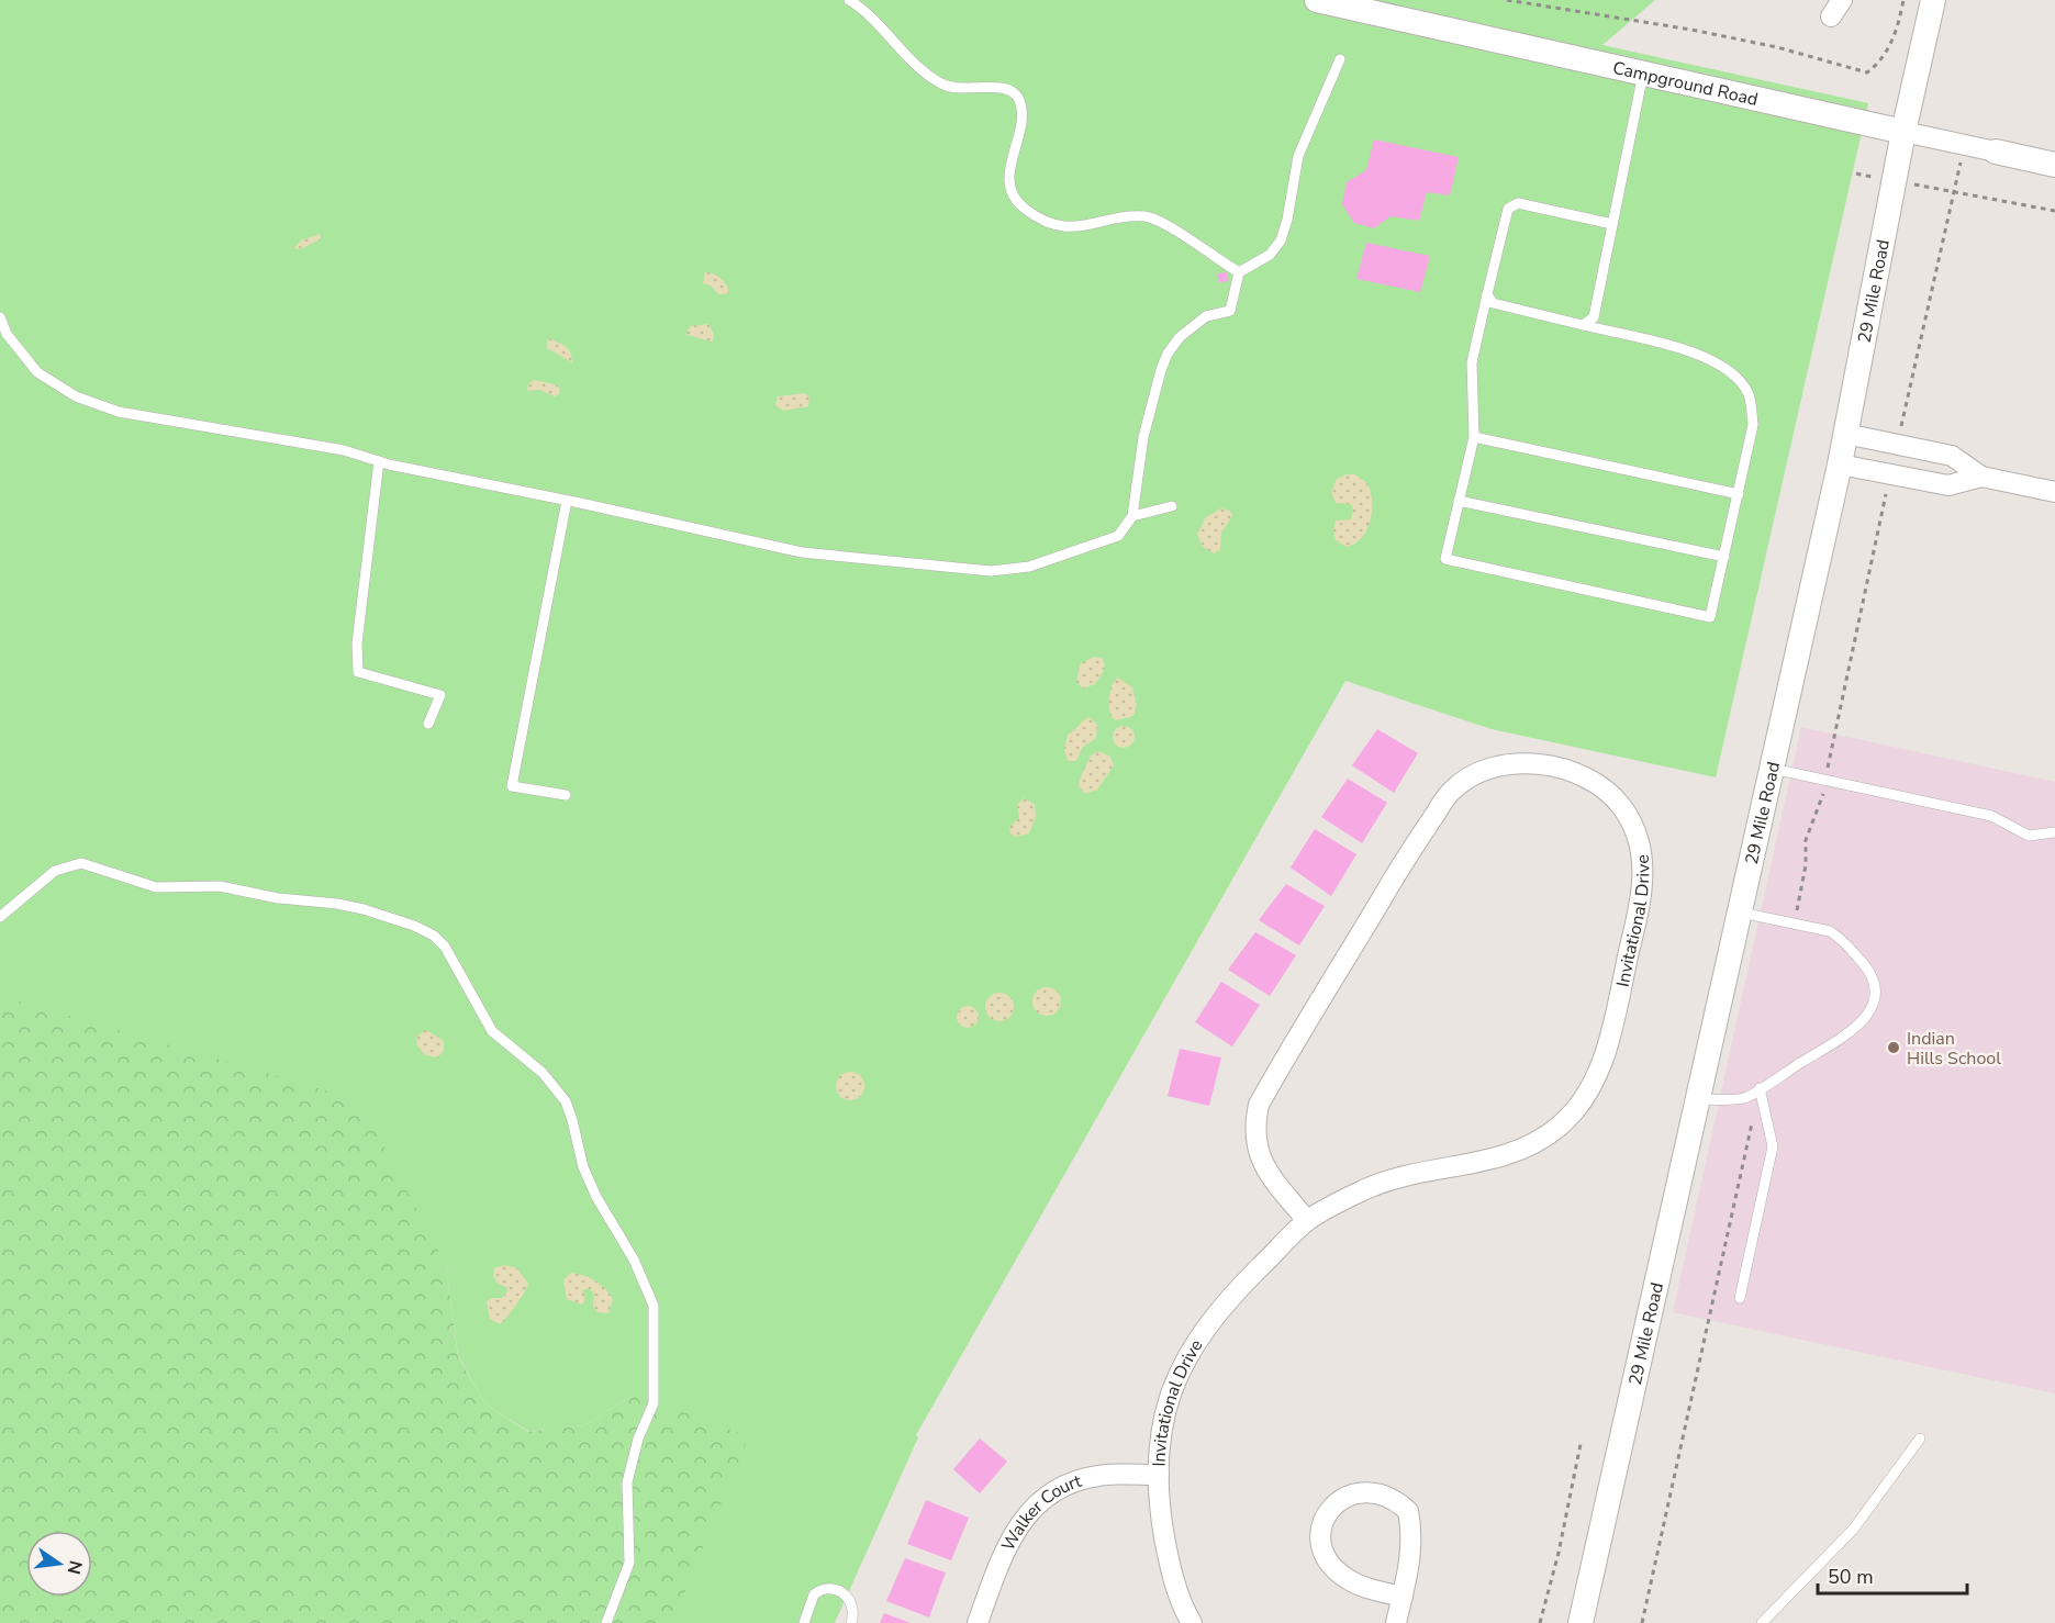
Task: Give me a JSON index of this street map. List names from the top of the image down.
{
  "streets": {
    "street": [
      "Campground Road",
      "29 Mile Road",
      "Invitational Drive",
      "Walker Court"
    ]
  },
  "crossings": [
    ["Campground Road", "29 Mile Road"],
    ["Invitational Drive", "Walker Court"]
  ],
  "places": ["Indian Hills School"],
  "scale_bar": "50 m",
  "north": "right"
}
